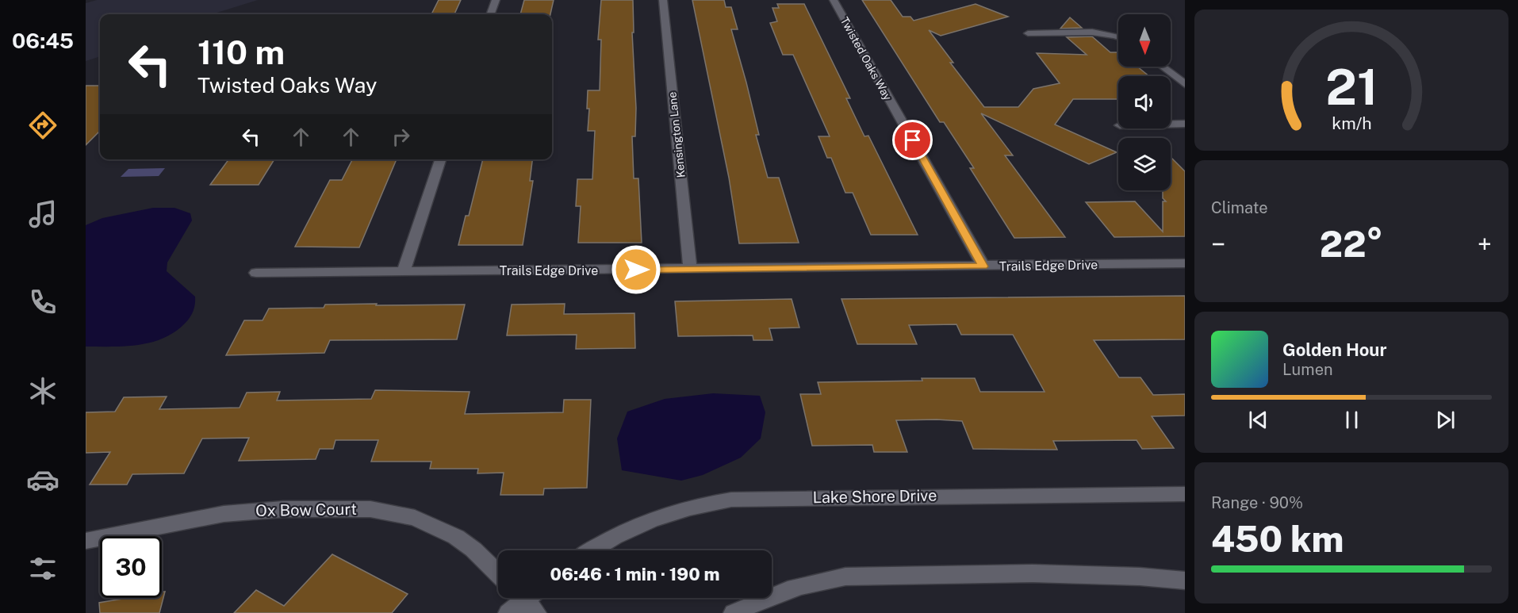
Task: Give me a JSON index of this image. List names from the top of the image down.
{
  "streets": {
    "street": [
      "Twisted Oaks Way",
      "Kensington Lane",
      "Trails Edge Drive",
      "Lake Shore Drive",
      "Ox Bow Court"
    ]
  },
  "crossings": [
    ["Twisted Oaks Way", "Trails Edge Drive"],
    ["Kensington Lane", "Trails Edge Drive"]
  ],
  "north": "bottom",
  "page": {
    "tabs": "06:45",
    "turn": ["110 m", "Twisted Oaks Way"],
    "tile": [
      "Climate",
      ["Range · 90%", "450 km"]
    ],
    "heat": ["−", "22°", "+"],
    "song": ["Golden Hour", "Lumen"],
    "limit": "30",
    "trip": "06:46 · 1 min · 190 m",
    "gauge": ["21", "km/h"]
  }
}
